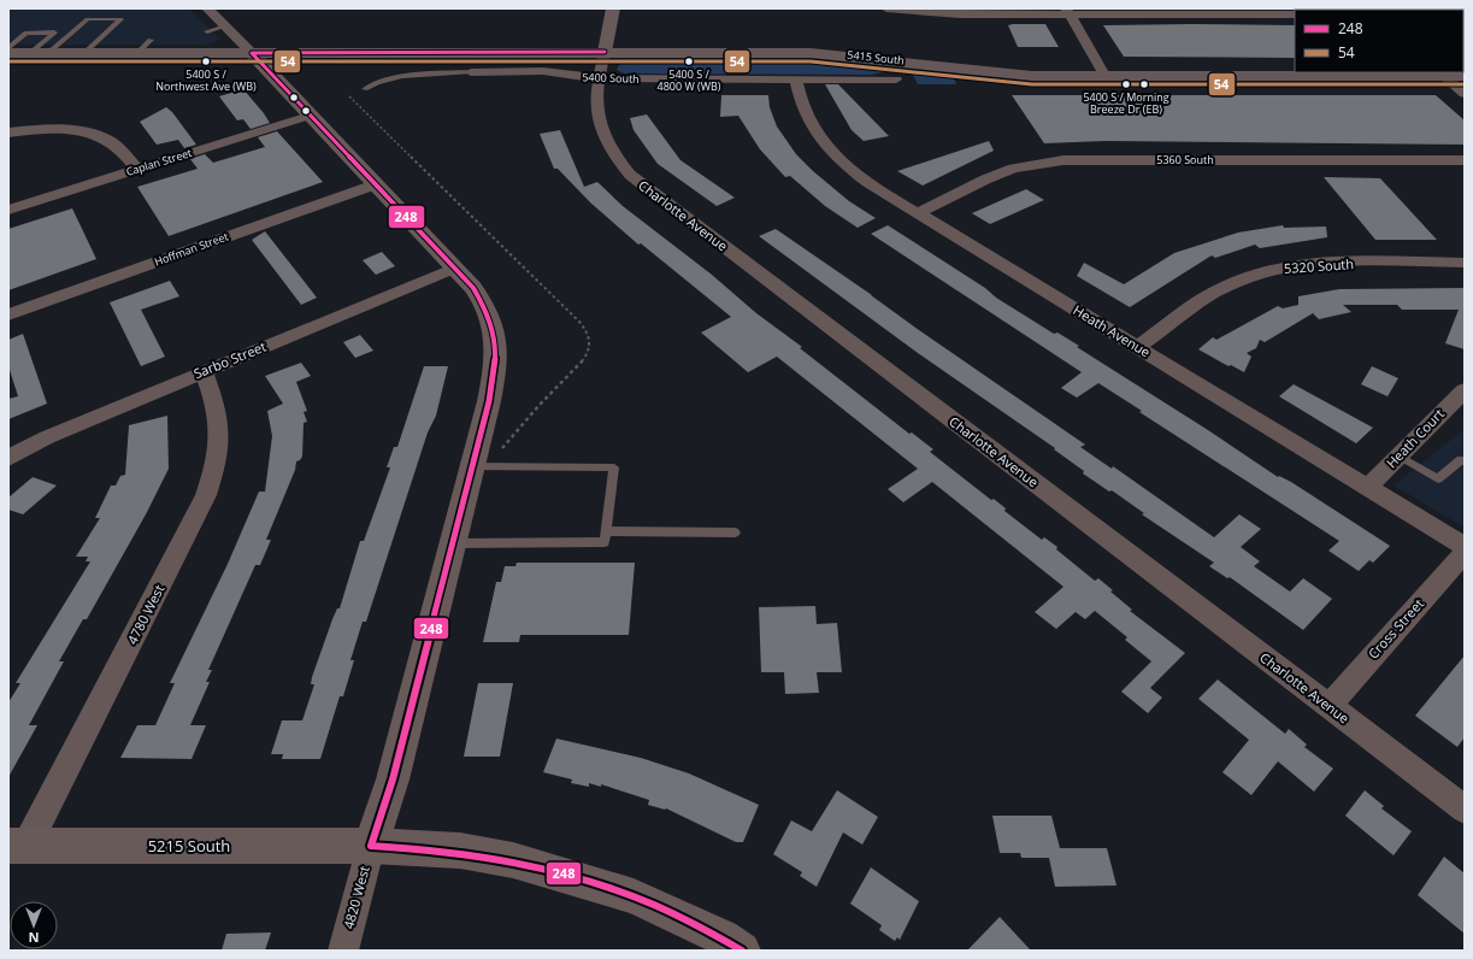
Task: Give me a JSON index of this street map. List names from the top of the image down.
{
  "streets": {
    "main road": ["5415 South"],
    "street": [
      "5400 South",
      "5360 South",
      "Caplan Street",
      "Charlotte Avenue",
      "Hoffman Street",
      "5320 South",
      "Heath Avenue",
      "Sarbo Street",
      "Heath Court",
      "4780 West",
      "Cross Street",
      "5215 South",
      "4820 West"
    ]
  },
  "crossings": [
    ["5415 South", "Charlotte Avenue"],
    ["5415 South", "4820 West"],
    ["5400 South", "Charlotte Avenue"],
    ["5400 South", "Heath Avenue"],
    ["5360 South", "Heath Avenue"],
    ["Caplan Street", "4820 West"],
    ["Charlotte Avenue", "Cross Street"],
    ["Hoffman Street", "4820 West"],
    ["5320 South", "Heath Avenue"],
    ["Heath Avenue", "Heath Court"],
    ["Sarbo Street", "4780 West"],
    ["Sarbo Street", "4820 West"],
    ["4780 West", "5215 South"],
    ["5215 South", "4820 West"]
  ],
  "places": ["5400 S / Northwest Ave (WB)", "5400 S / 4800 W (WB)", "5400 S / Morning Breeze Dr (EB)"],
  "lines": ["transit line 248", "transit line 54"],
  "legend": ["248", "54"],
  "north": "bottom"
}
